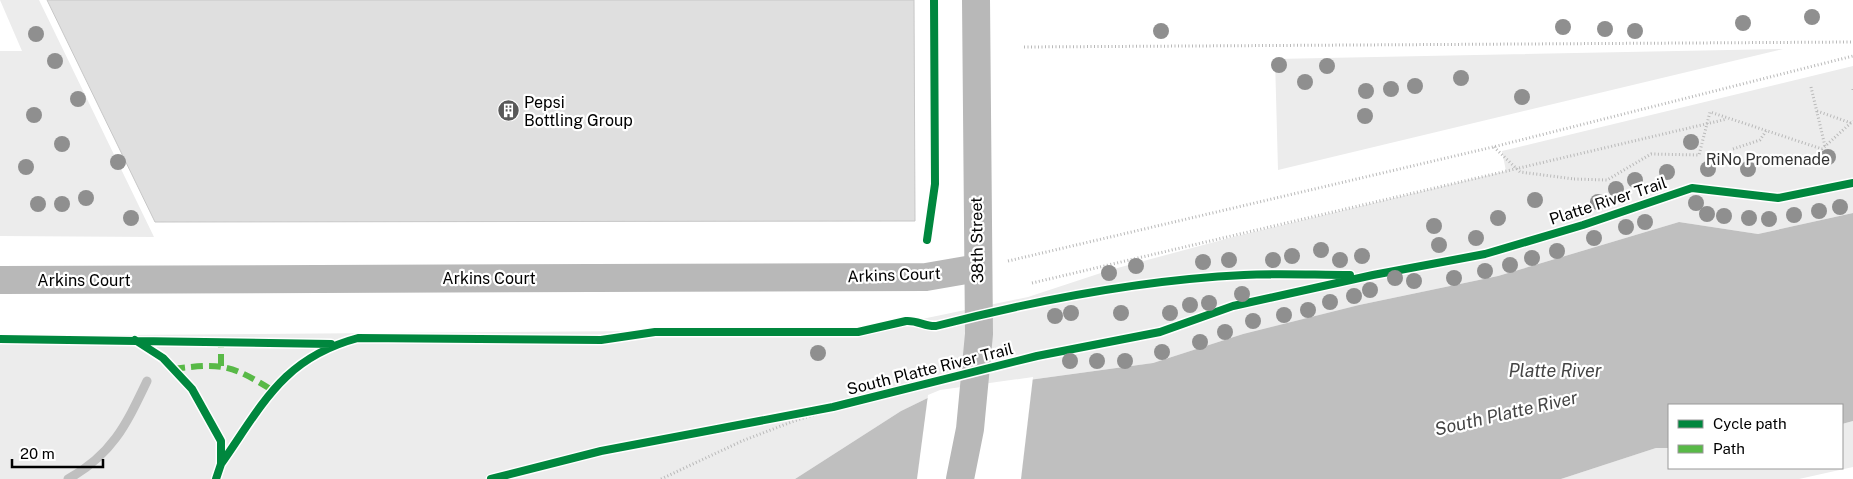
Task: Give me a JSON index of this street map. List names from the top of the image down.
{
  "streets": {
    "street": ["38th Street", "Arkins Court"],
    "path": ["South Platte River Trail"],
    "cycle path": ["Platte River Trail"]
  },
  "crossings": [
    ["38th Street", "Arkins Court"]
  ],
  "water": ["Platte River", "South Platte River"],
  "parks": ["RiNo Promenade"],
  "places": {
    "building": ["Pepsi Bottling Group"]
  },
  "legend": ["Cycle path", "Path"],
  "scale_bar": "20 m"
}
